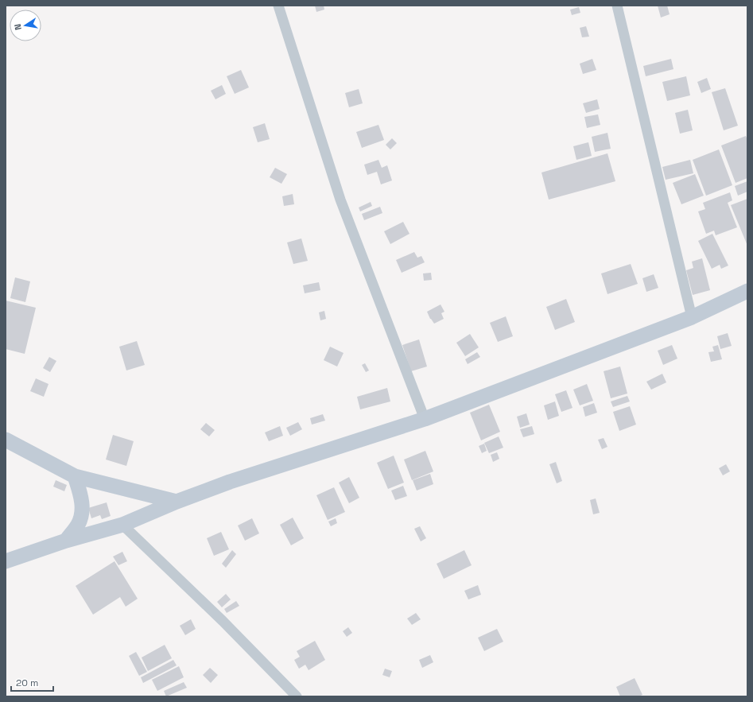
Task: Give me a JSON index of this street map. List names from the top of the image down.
{
  "scale_bar": "20 m",
  "north": "left"
}
